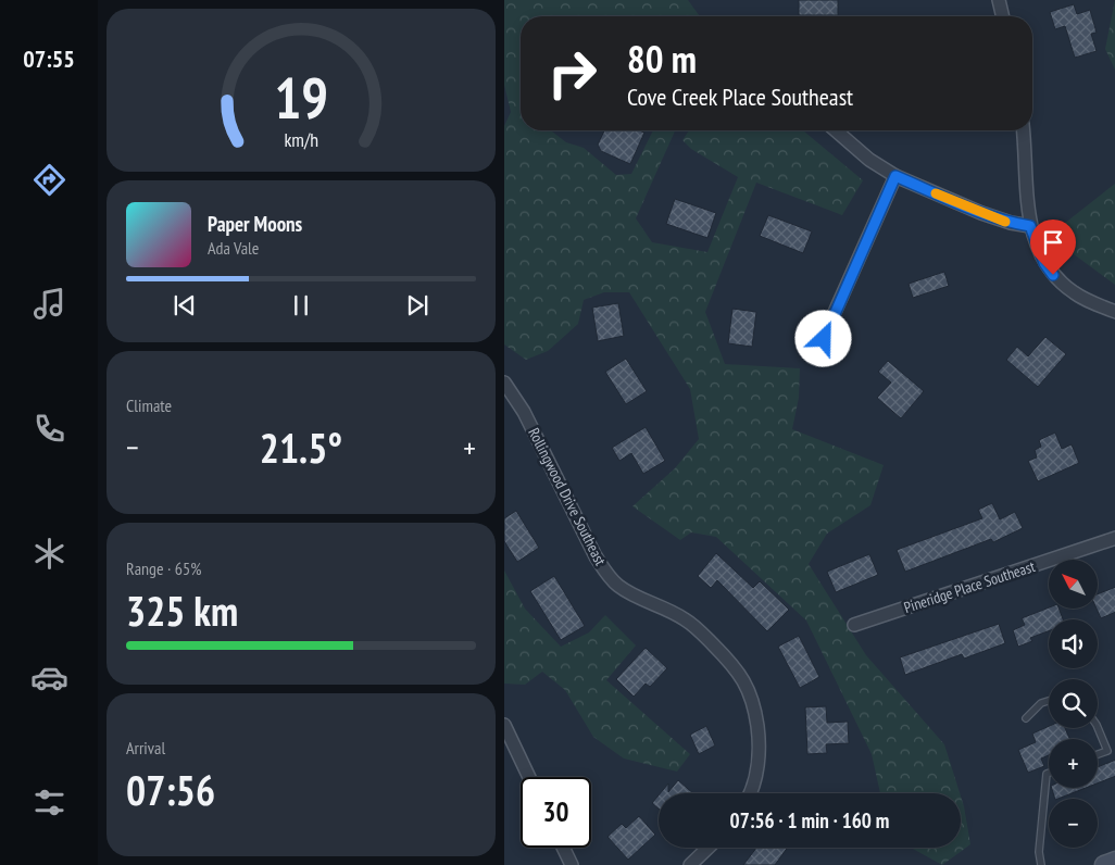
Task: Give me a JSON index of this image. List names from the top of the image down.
{
  "streets": {
    "street": ["Rollingwood Drive Southeast", "Pineridge Place Southeast"]
  },
  "north": "top left",
  "page": {
    "tabs": "07:55",
    "turn": ["80 m", "Cove Creek Place Southeast"],
    "song": ["Paper Moons", "Ada Vale"],
    "tile": [
      "Climate",
      ["Range · 65%", "325 km"],
      ["Arrival", "07:56"]
    ],
    "heat": ["−", "21.5°", "+"],
    "map_buttons": ["+", "−"],
    "limit": "30",
    "trip": "07:56 · 1 min · 160 m",
    "gauge": ["19", "km/h"]
  }
}
